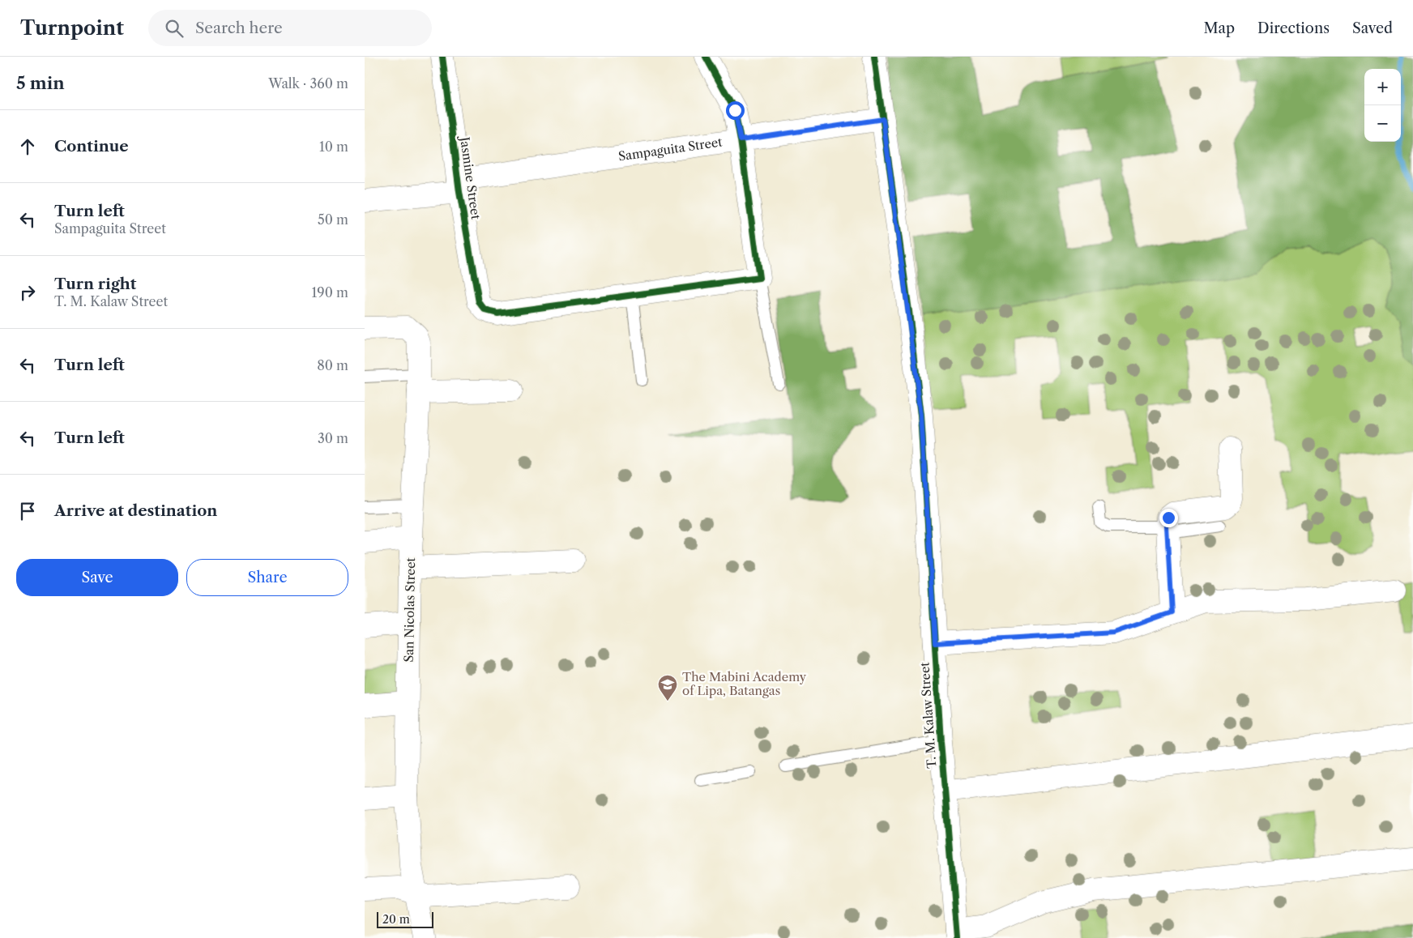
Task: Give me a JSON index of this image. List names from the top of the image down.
{
  "streets": {
    "street": [
      "Sampaguita Street",
      "Jasmine Street",
      "San Nicolas Street",
      "T. M. Kalaw Street"
    ]
  },
  "crossings": [
    ["Sampaguita Street", "Jasmine Street"],
    ["Sampaguita Street", "T. M. Kalaw Street"]
  ],
  "places": {
    "school or university": ["The Mabini Academy of Lipa, Batangas"]
  },
  "scale_bar": "20 m",
  "page": {
    "header": "Turnpoint",
    "search": "Search here",
    "nav": ["Map", "Directions", "Saved"],
    "heading": ["5 min", "Walk · 360 m"],
    "map_buttons": ["+", "−"],
    "list": [
      ["Continue", "10 m"],
      ["Turn left", "Sampaguita Street", "50 m"],
      ["Turn right", "T. M. Kalaw Street", "190 m"],
      ["Turn left", "80 m"],
      ["Turn left", "30 m"],
      "Arrive at destination"
    ],
    "buttons": ["Save", "Share"],
    "scale": "20 m"
  }
}
